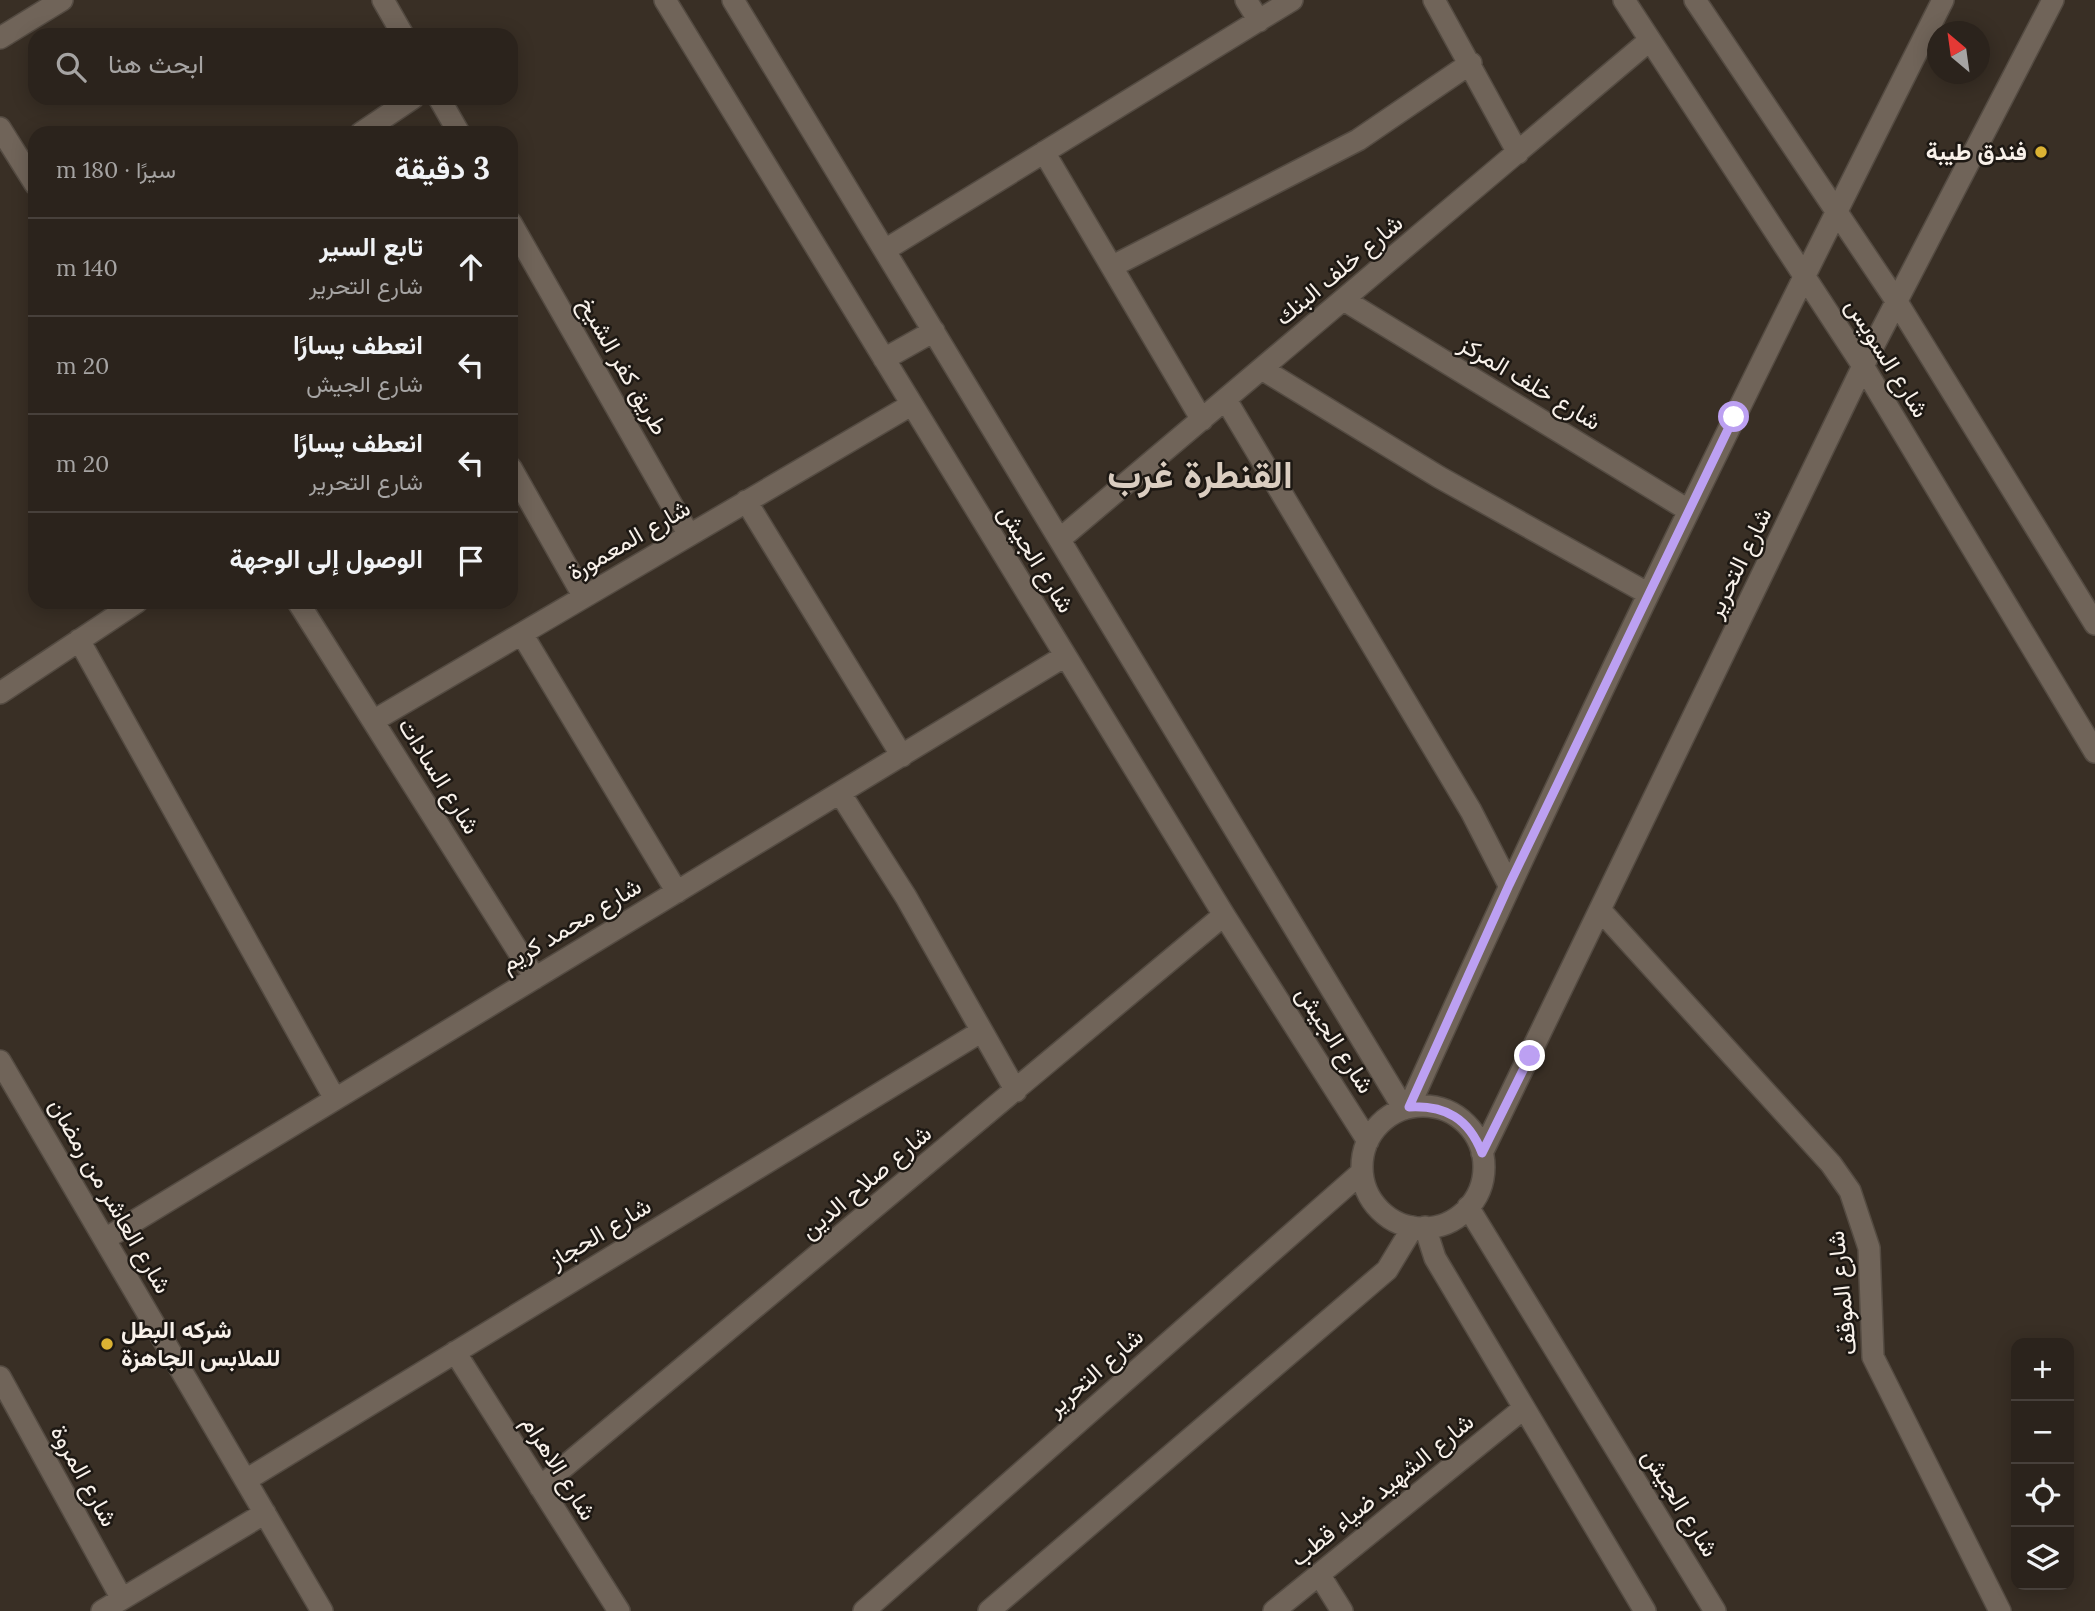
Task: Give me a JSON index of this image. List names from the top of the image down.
{
  "streets": {
    "street": [
      "شارع خلف البنك",
      "شارع السويس",
      "طريق كفر الشيخ",
      "شارع خلف المركز",
      "شارع المعمورة",
      "شارع الجيش",
      "شارع التحرير",
      "شارع السادات",
      "شارع محمد كريم",
      "شارع صلاح الدين",
      "شارع العاشر من رمضان",
      "شارع الحجاز",
      "شارع الموقف",
      "شارع الاهرام",
      "شارع المروة",
      "شارع الشهيد ضياء قطب"
    ]
  },
  "crossings": [
    ["شارع خلف البنك", "شارع السويس"],
    ["شارع خلف البنك", "شارع خلف المركز"],
    ["شارع خلف البنك", "شارع الجيش"],
    ["شارع السويس", "شارع التحرير"],
    ["طريق كفر الشيخ", "شارع المعمورة"],
    ["شارع المعمورة", "شارع الجيش"],
    ["شارع المعمورة", "شارع السادات"],
    ["شارع الجيش", "شارع التحرير"],
    ["شارع الجيش", "شارع محمد كريم"],
    ["شارع الجيش", "شارع صلاح الدين"],
    ["شارع التحرير", "شارع الموقف"],
    ["شارع السادات", "شارع محمد كريم"],
    ["شارع محمد كريم", "شارع العاشر من رمضان"],
    ["شارع صلاح الدين", "شارع الاهرام"],
    ["شارع العاشر من رمضان", "شارع الحجاز"],
    ["شارع الحجاز", "شارع الاهرام"]
  ],
  "districts": ["القنطرة غرب"],
  "places": ["فندق طيبة", "شركه البطل للملابس الجاهزة"],
  "north": "top left",
  "page": {
    "search": "ابحث هنا",
    "heading": ["3 دقيقة", "سيرًا · 180 m"],
    "list": [
      ["تابع السير", "شارع التحرير", "140 m"],
      ["انعطف يسارًا", "شارع الجيش", "20 m"],
      ["انعطف يسارًا", "شارع التحرير", "20 m"],
      "الوصول إلى الوجهة"
    ],
    "map_buttons": ["+", "−"]
  }
}
